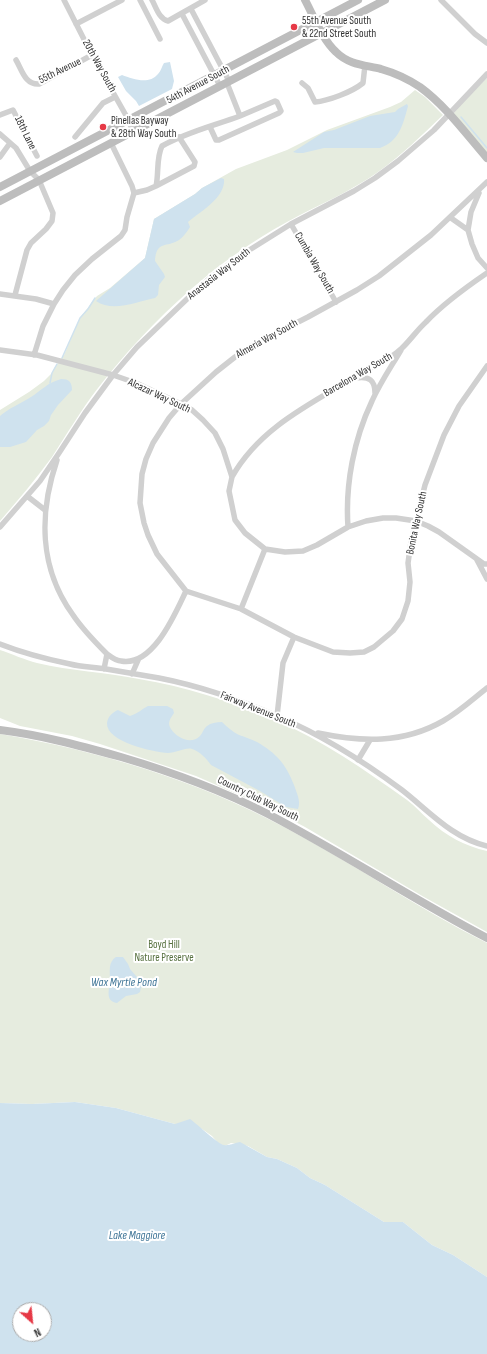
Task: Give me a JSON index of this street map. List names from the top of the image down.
{
  "streets": {
    "main road": ["54th Avenue South", "Country Club Way South"],
    "street": [
      "20th Way South",
      "55th Avenue",
      "18th Lane",
      "Cumbia Way South",
      "Anastasia Way South",
      "Almeria Way South",
      "Barcelona Way South",
      "Alcazar Way South",
      "Bonita Way South",
      "Fairway Avenue South"
    ]
  },
  "crossings": [
    ["20th Way South", "55th Avenue"],
    ["20th Way South", "54th Avenue South"],
    ["Cumbia Way South", "Anastasia Way South"],
    ["Cumbia Way South", "Almeria Way South"],
    ["Anastasia Way South", "Alcazar Way South"],
    ["Almeria Way South", "Alcazar Way South"],
    ["Barcelona Way South", "Alcazar Way South"]
  ],
  "water": ["Wax Myrtle Pond", "Lake Maggiore"],
  "parks": ["Boyd Hill Nature Preserve"],
  "places": ["55th Avenue South & 22nd Street South", "Pinellas Bayway & 28th Way South"],
  "north": "bottom right"
}
